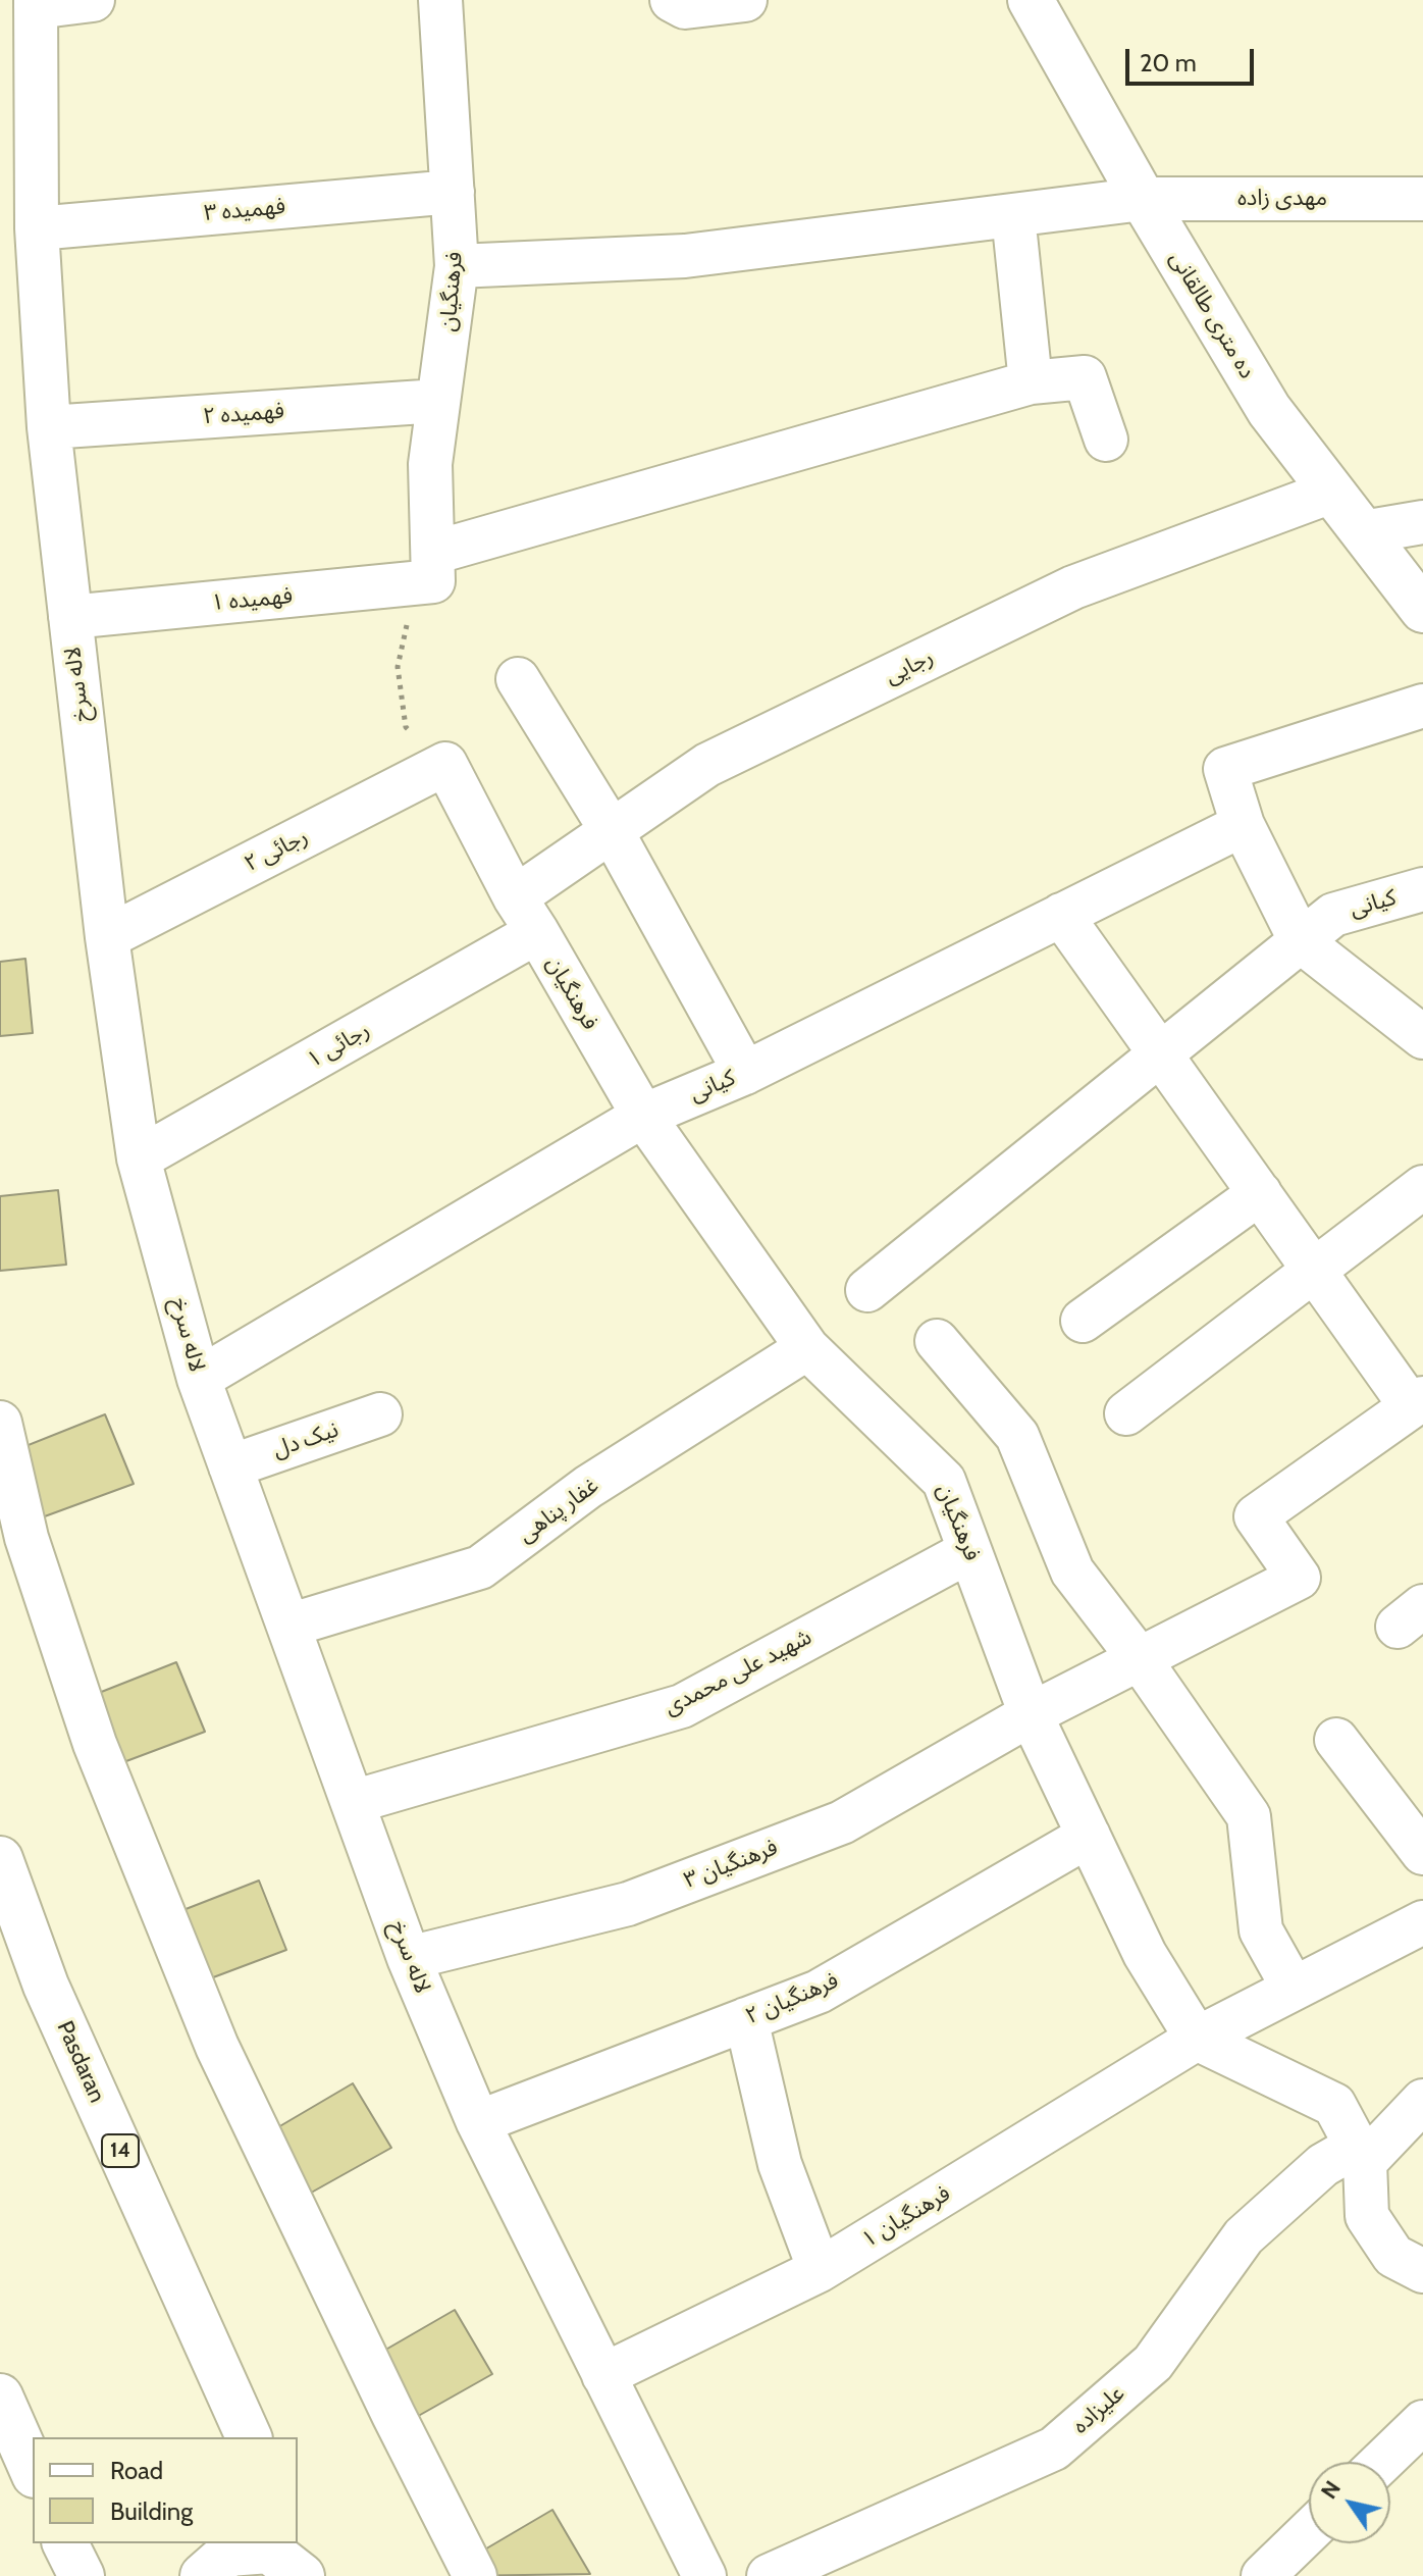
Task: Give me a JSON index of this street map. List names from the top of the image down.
{
  "streets": {
    "main road": ["ده متری طالقانی", "Pasdaran", "14"],
    "street": [
      "مهدی زاده",
      "فهمیده ۳",
      "فرهنگیان",
      "فهمیده ۲",
      "فهمیده ۱",
      "رجایی",
      "لاله سرخ",
      "رجائی ۲",
      "کیانی",
      "رجائی ۱",
      "نیک دل",
      "غفار پناهی",
      "شهید علی محمدی",
      "فرهنگیان ۳",
      "فرهنگیان ۲",
      "فرهنگیان ۱",
      "علیزاده"
    ]
  },
  "crossings": [
    ["مهدی زاده", "فرهنگیان"],
    ["مهدی زاده", "ده متری طالقانی"],
    ["فهمیده ۳", "فرهنگیان"],
    ["فهمیده ۳", "لاله سرخ"],
    ["فرهنگیان", "فهمیده ۲"],
    ["فرهنگیان", "فهمیده ۱"],
    ["فرهنگیان", "رجایی"],
    ["فرهنگیان", "رجائی ۲"],
    ["فرهنگیان", "کیانی"],
    ["فرهنگیان", "رجائی ۱"],
    ["فرهنگیان", "غفار پناهی"],
    ["فرهنگیان", "شهید علی محمدی"],
    ["فرهنگیان", "فرهنگیان ۳"],
    ["فرهنگیان", "فرهنگیان ۲"],
    ["فرهنگیان", "فرهنگیان ۱"],
    ["ده متری طالقانی", "رجایی"],
    ["فهمیده ۲", "لاله سرخ"],
    ["فهمیده ۱", "لاله سرخ"],
    ["رجایی", "رجائی ۱"],
    ["لاله سرخ", "رجائی ۲"],
    ["لاله سرخ", "کیانی"],
    ["لاله سرخ", "رجائی ۱"],
    ["لاله سرخ", "نیک دل"],
    ["لاله سرخ", "غفار پناهی"],
    ["لاله سرخ", "شهید علی محمدی"],
    ["لاله سرخ", "فرهنگیان ۳"],
    ["لاله سرخ", "فرهنگیان ۲"],
    ["لاله سرخ", "فرهنگیان ۱"]
  ],
  "legend": ["Road", "Building"],
  "scale_bar": "20 m",
  "north": "top left"
}
